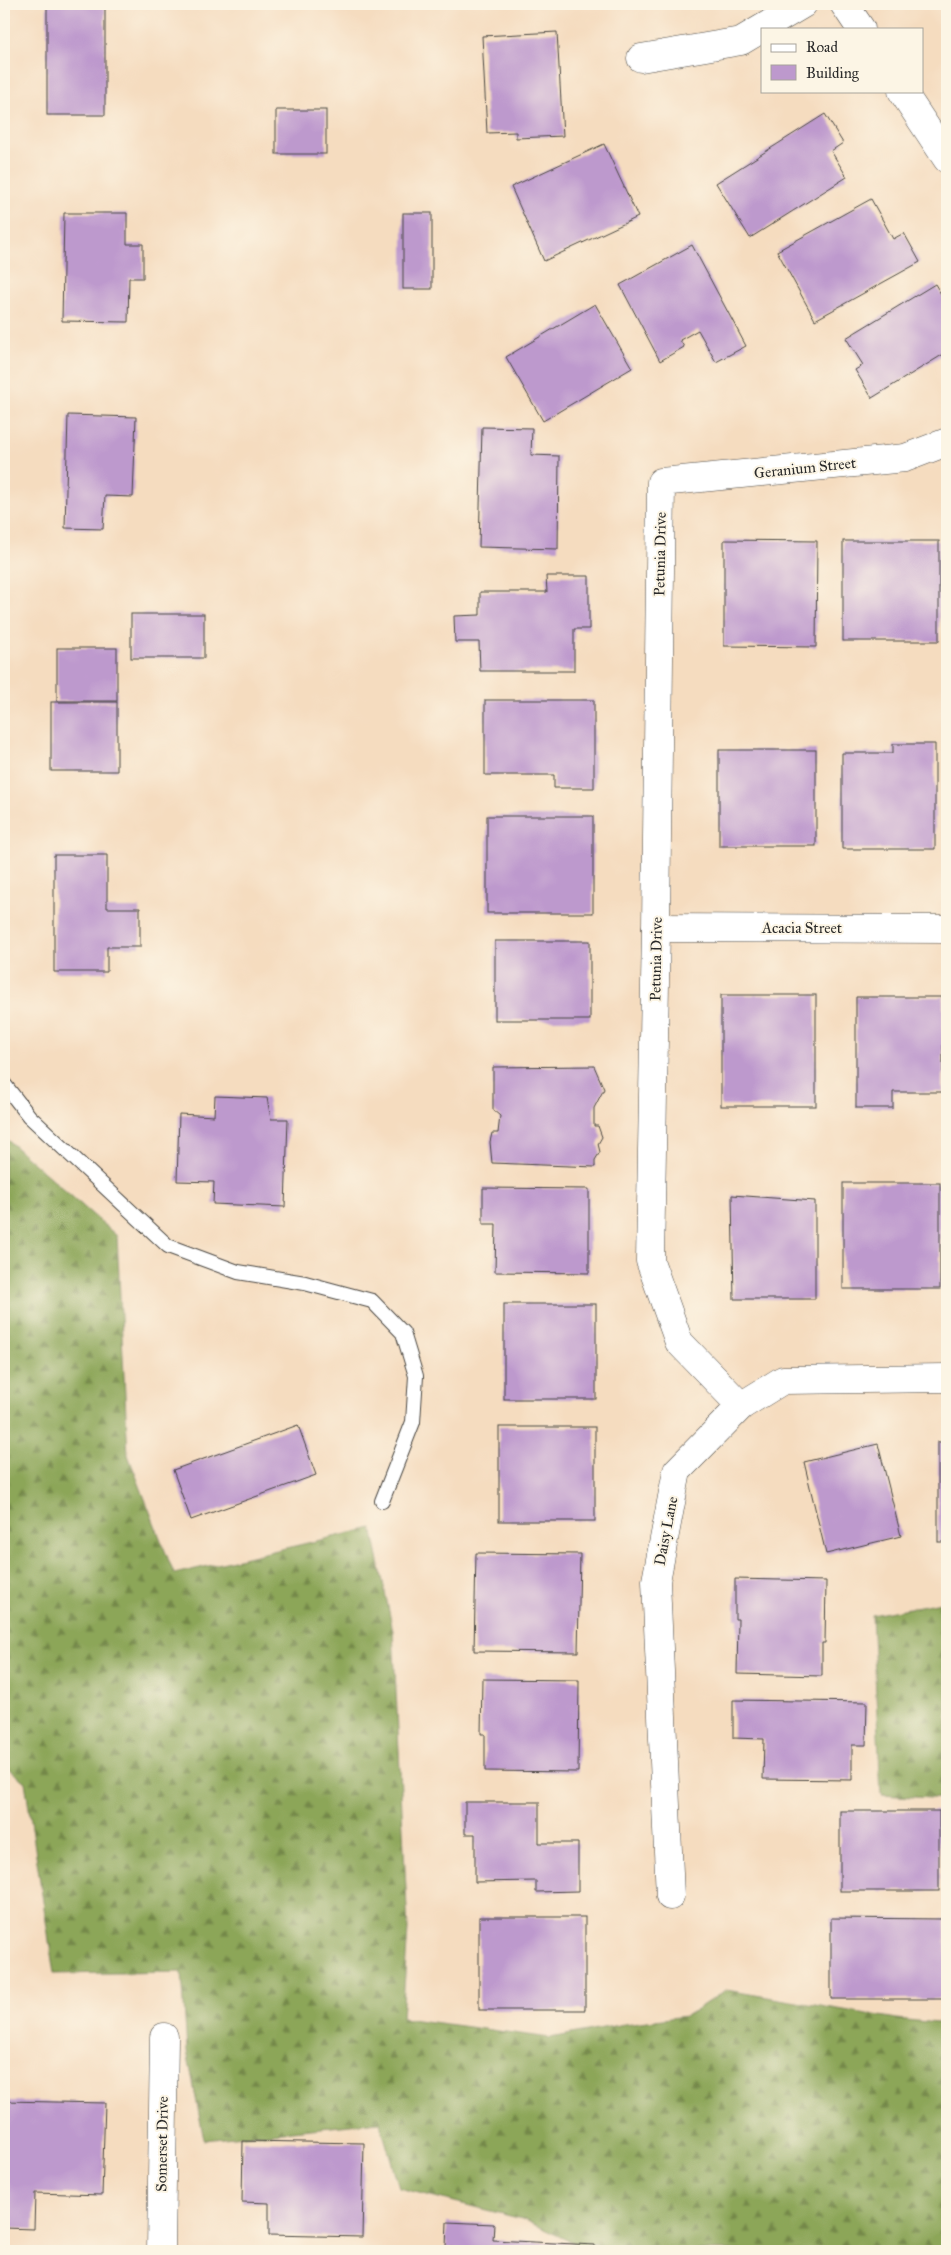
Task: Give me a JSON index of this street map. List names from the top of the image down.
{
  "streets": {
    "street": [
      "Geranium Street",
      "Petunia Drive",
      "Acacia Street",
      "Daisy Lane",
      "Somerset Drive"
    ]
  },
  "crossings": [
    ["Geranium Street", "Petunia Drive"],
    ["Petunia Drive", "Acacia Street"],
    ["Petunia Drive", "Daisy Lane"]
  ],
  "legend": ["Road", "Building"]
}
